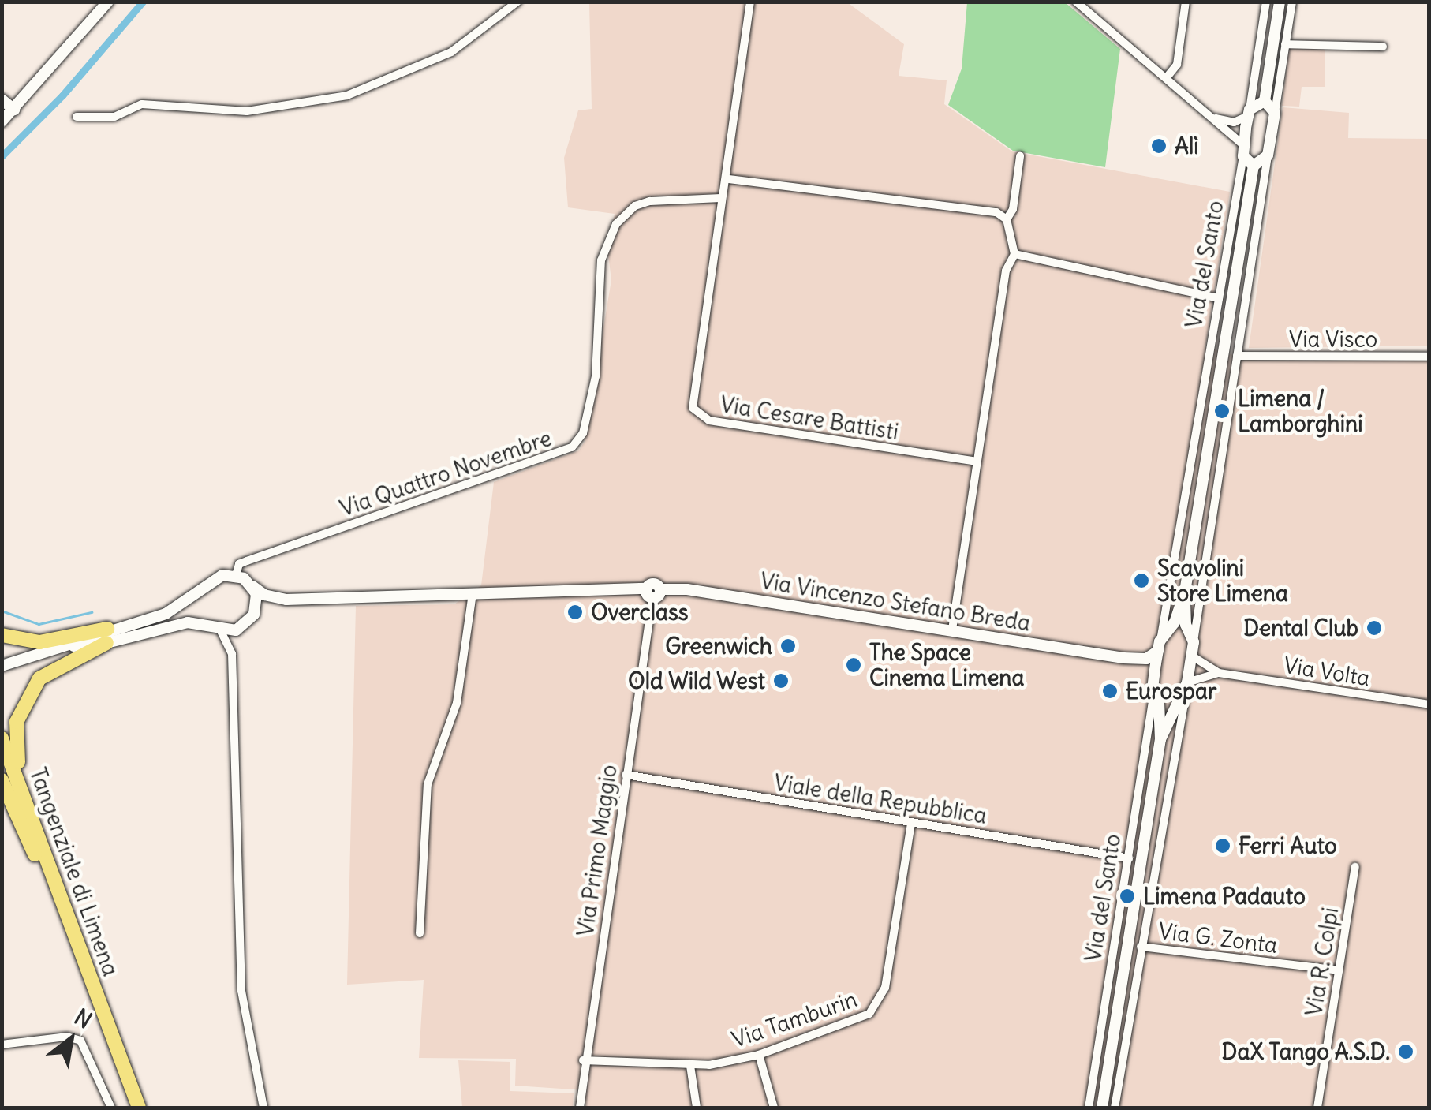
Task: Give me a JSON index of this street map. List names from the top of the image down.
{
  "streets": {
    "highway": ["Tangenziale di Limena"],
    "street": [
      "Via del Santo",
      "Via Visco",
      "Via Cesare Battisti",
      "Via Quattro Novembre",
      "Via Vincenzo Stefano Breda",
      "Via Volta",
      "Viale della Repubblica",
      "Via Primo Maggio",
      "Via G. Zonta",
      "Via R. Colpi",
      "Via Tamburin"
    ]
  },
  "crossings": [
    ["Via del Santo", "Via Visco"],
    ["Via del Santo", "Via Vincenzo Stefano Breda"],
    ["Via del Santo", "Viale della Repubblica"],
    ["Via del Santo", "Via G. Zonta"],
    ["Via Cesare Battisti", "Via Quattro Novembre"],
    ["Via Quattro Novembre", "Via Vincenzo Stefano Breda"],
    ["Via Vincenzo Stefano Breda", "Via Primo Maggio"],
    ["Viale della Repubblica", "Via Primo Maggio"],
    ["Viale della Repubblica", "Via Tamburin"],
    ["Via Primo Maggio", "Via Tamburin"],
    ["Via G. Zonta", "Via R. Colpi"]
  ],
  "places": [
    "Alì",
    "Limena / Lamborghini",
    "Scavolini Store Limena",
    "Overclass",
    "Dental Club",
    "Greenwich",
    "The Space Cinema Limena",
    "Old Wild West",
    "Eurospar",
    "Ferri Auto",
    "Limena Padauto",
    "DaX Tango A.S.D."
  ],
  "north": "top right"
}
